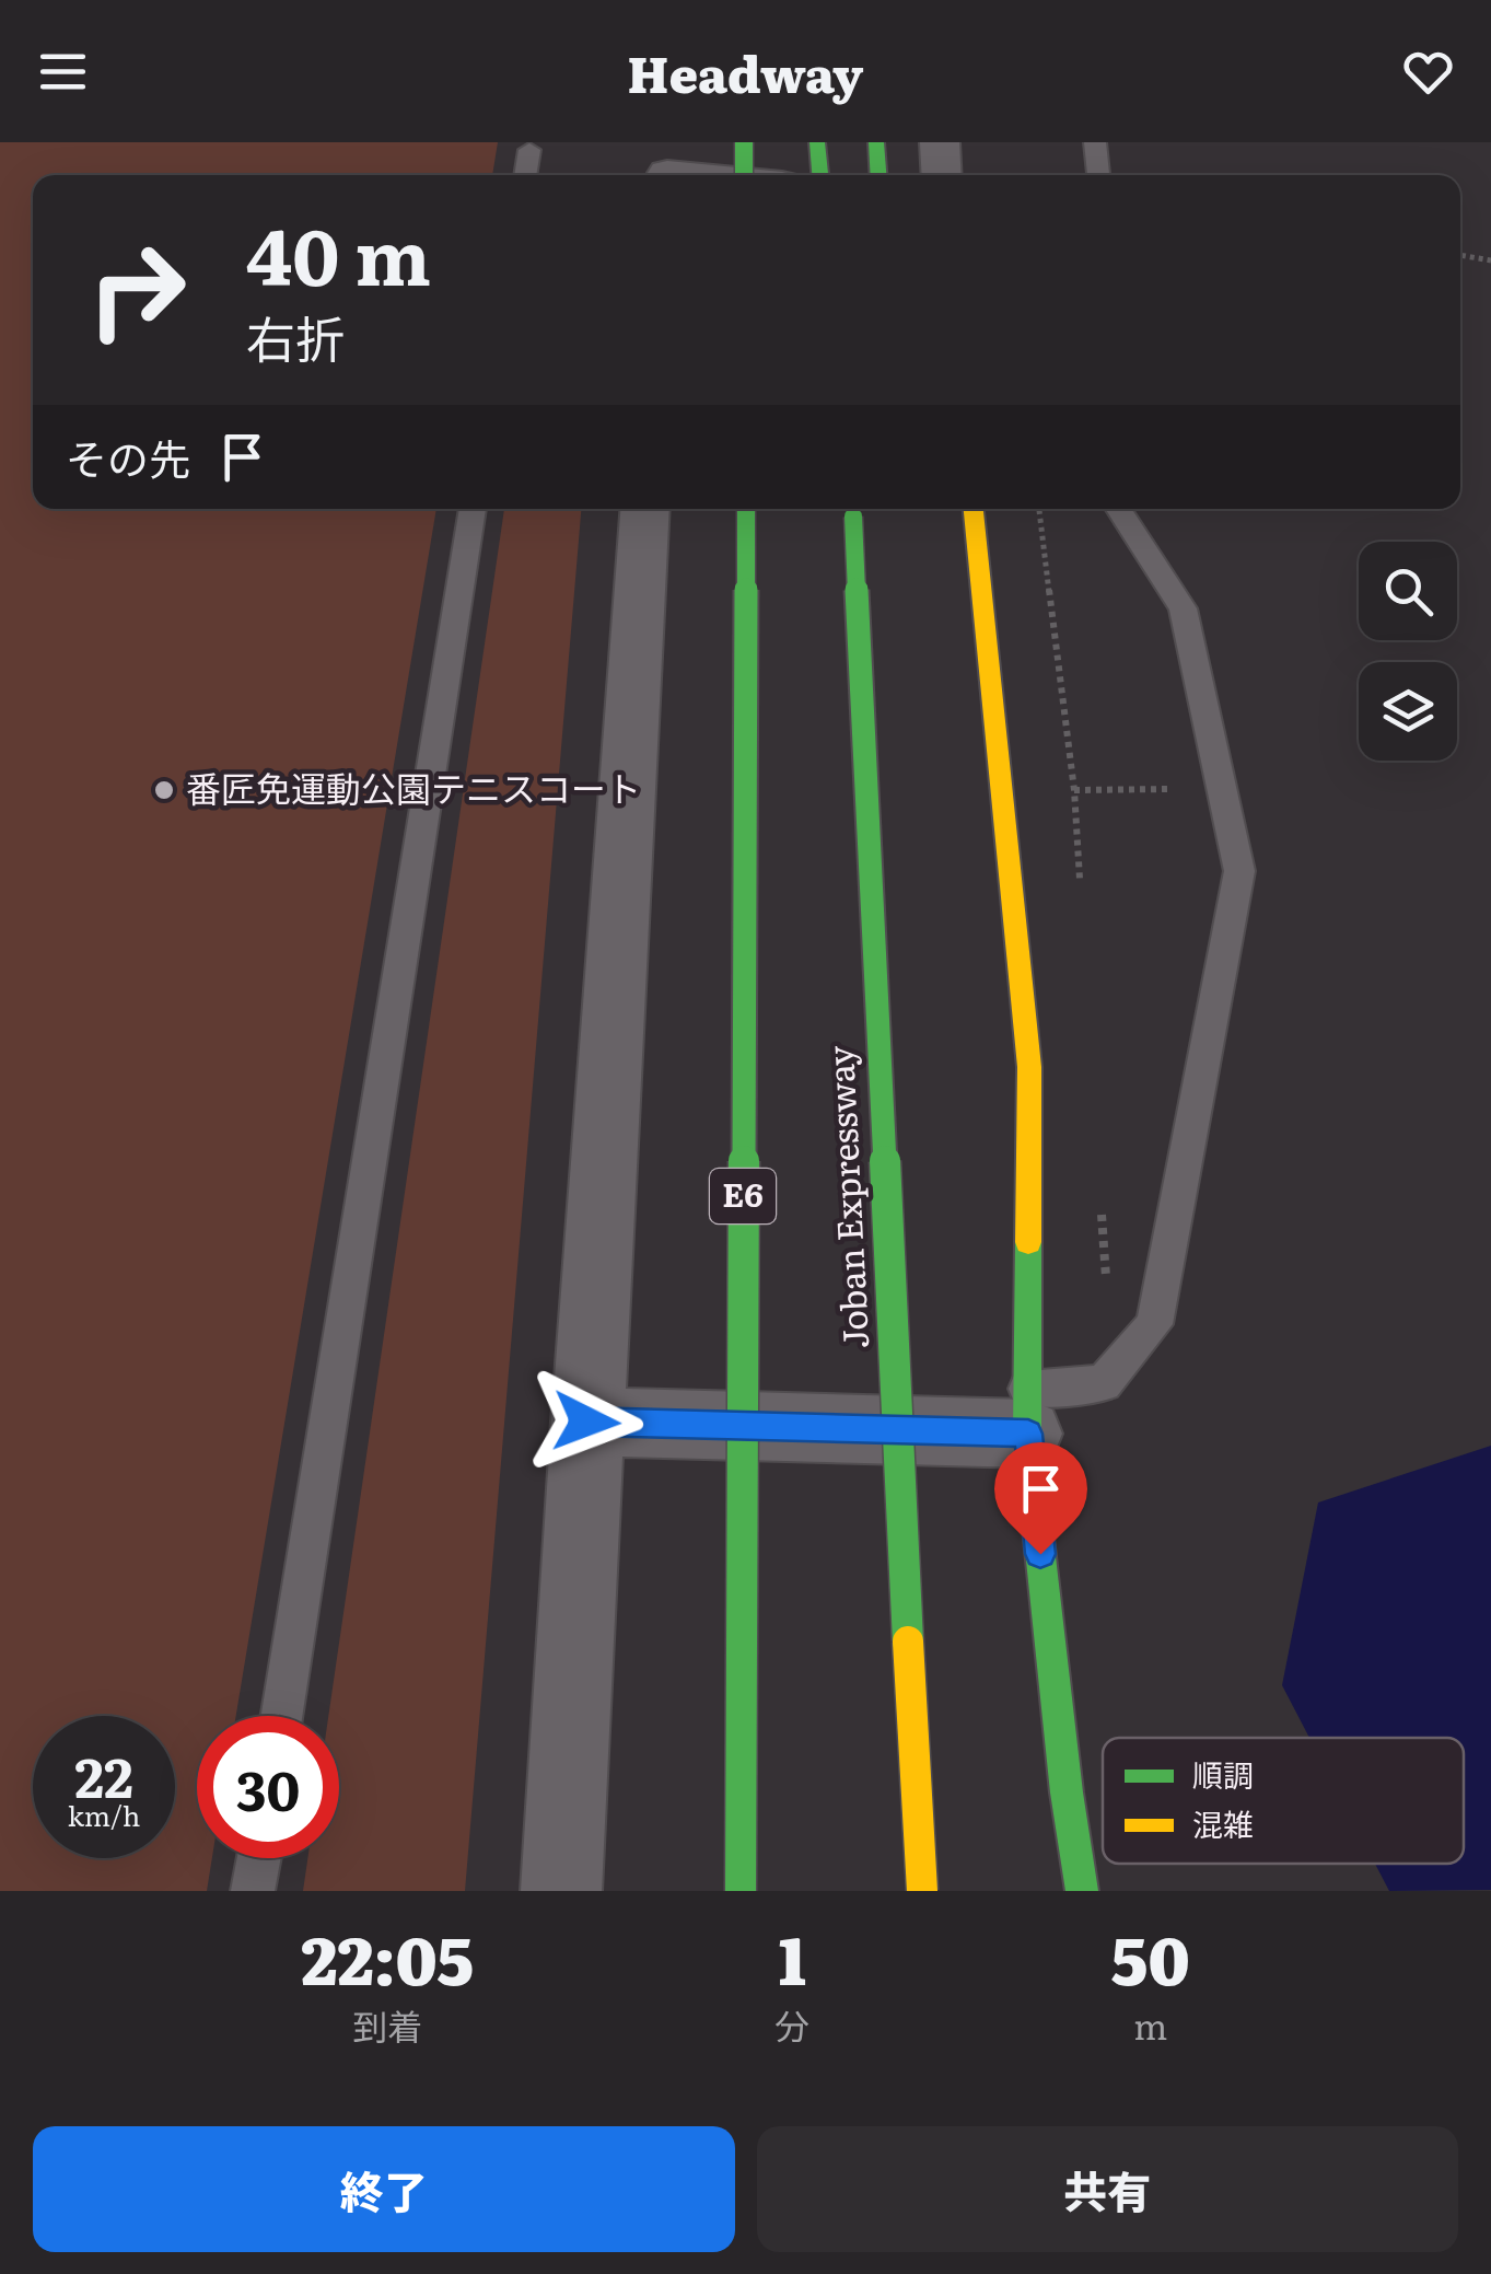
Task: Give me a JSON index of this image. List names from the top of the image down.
{
  "streets": {
    "main road": ["E6", "Joban Expressway"]
  },
  "places": ["番匠免運動公園テニスコート"],
  "legend": ["順調", "混雑"],
  "page": {
    "header": "Headway",
    "turn": ["40 m", "右折"],
    "then": "その先",
    "speed": "22 km/h",
    "limit": "30",
    "eta": [
      "22:05",
      "到着",
      "1",
      "分",
      "50",
      "m"
    ],
    "buttons": ["終了", "共有"]
  }
}
